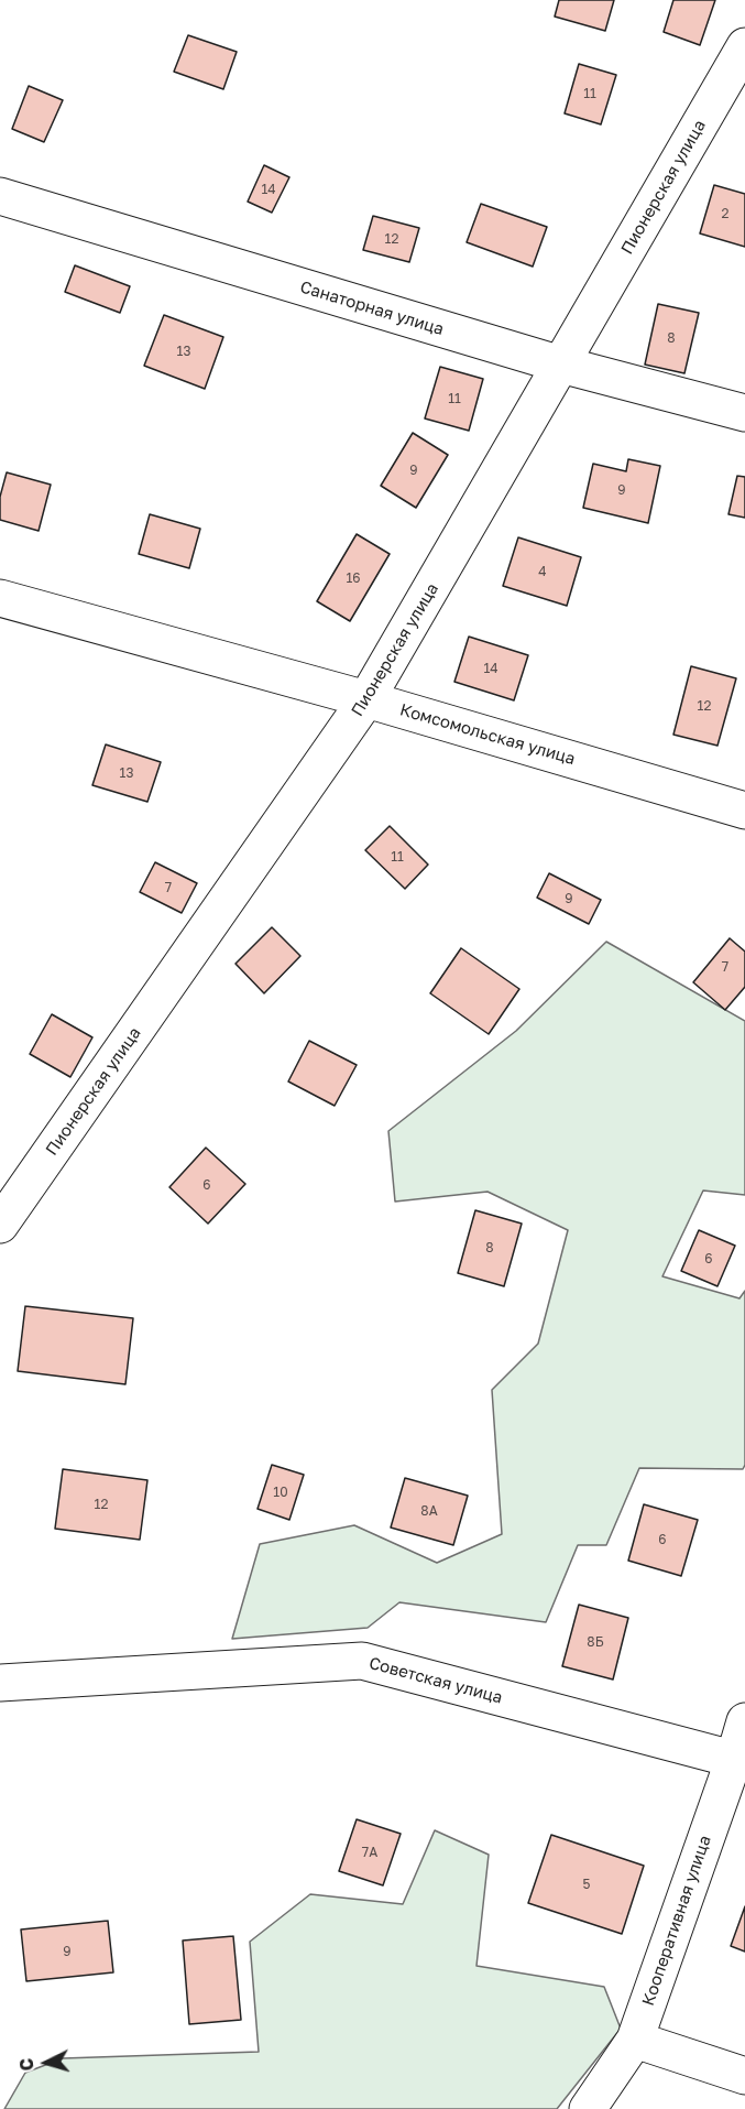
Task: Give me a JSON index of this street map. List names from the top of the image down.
{
  "streets": {
    "street": [
      "Пионерская улица",
      "Санаторная улица",
      "Комсомольская улица",
      "Советская улица",
      "Кооперативная улица"
    ]
  },
  "crossings": [
    ["Пионерская улица", "Санаторная улица"],
    ["Пионерская улица", "Комсомольская улица"],
    ["Советская улица", "Кооперативная улица"]
  ],
  "house_numbers": [
    "11",
    "14",
    "2",
    "12",
    "8",
    "13",
    "11",
    "9",
    "9",
    "4",
    "16",
    "14",
    "12",
    "13",
    "11",
    "7",
    "9",
    "7",
    "6",
    "8",
    "6",
    "10",
    "12",
    "8А",
    "6",
    "8Б",
    "7А",
    "5",
    "9"
  ],
  "north": "left"
}
